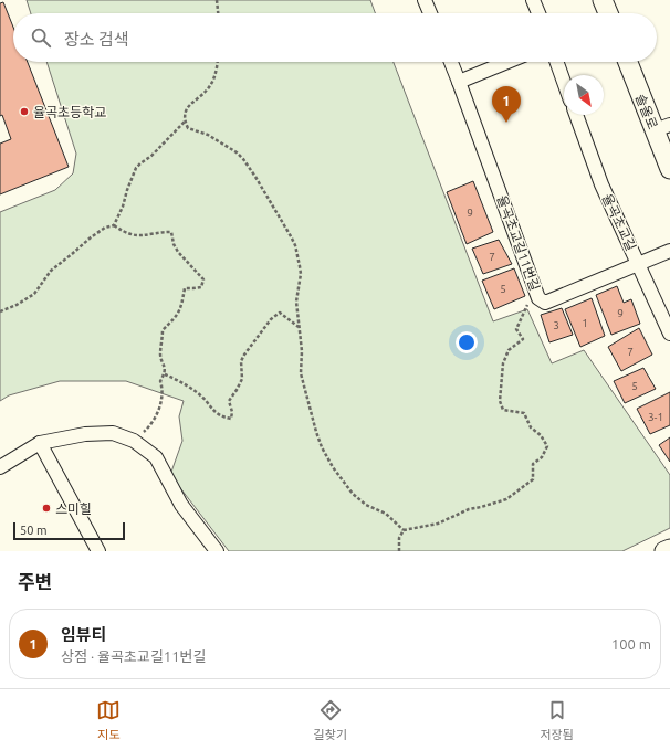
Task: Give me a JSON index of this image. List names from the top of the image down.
{
  "streets": {
    "street": ["솔올로", "율곡초교길", "율곡초교길11번길"]
  },
  "crossings": [
    ["율곡초교길", "율곡초교길11번길"]
  ],
  "places": ["율곡초등학교", "스미힐"],
  "house_numbers": [
    "9",
    "7",
    "5",
    "9",
    "1",
    "3",
    "7",
    "5",
    "3-1"
  ],
  "scale_bar": "50 m",
  "north": "bottom right",
  "page": {
    "search": "장소 검색",
    "pins": "1",
    "scale": "50 m",
    "heading": "주변",
    "list": [
      {
        "mark": "1",
        "name": "임뷰티",
        "note": "상점 · 율곡초교길11번길",
        "value": "100 m"
      }
    ],
    "nav": ["지도", "길찾기", "저장됨"]
  }
}
